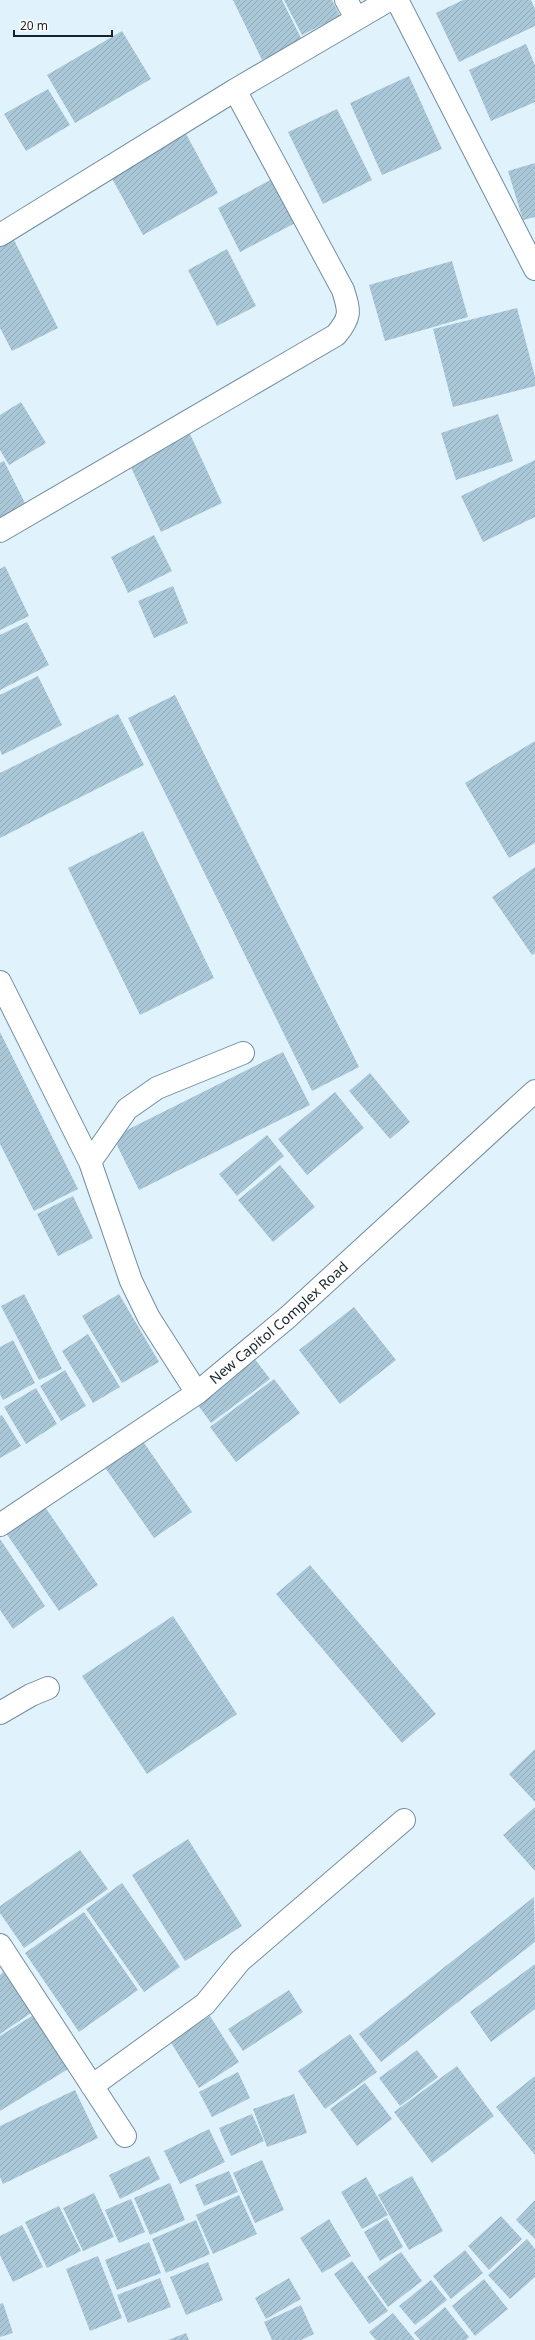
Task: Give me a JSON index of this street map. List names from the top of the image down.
{
  "streets": {
    "street": ["New Capitol Complex Road"]
  },
  "scale_bar": "20 m"
}
